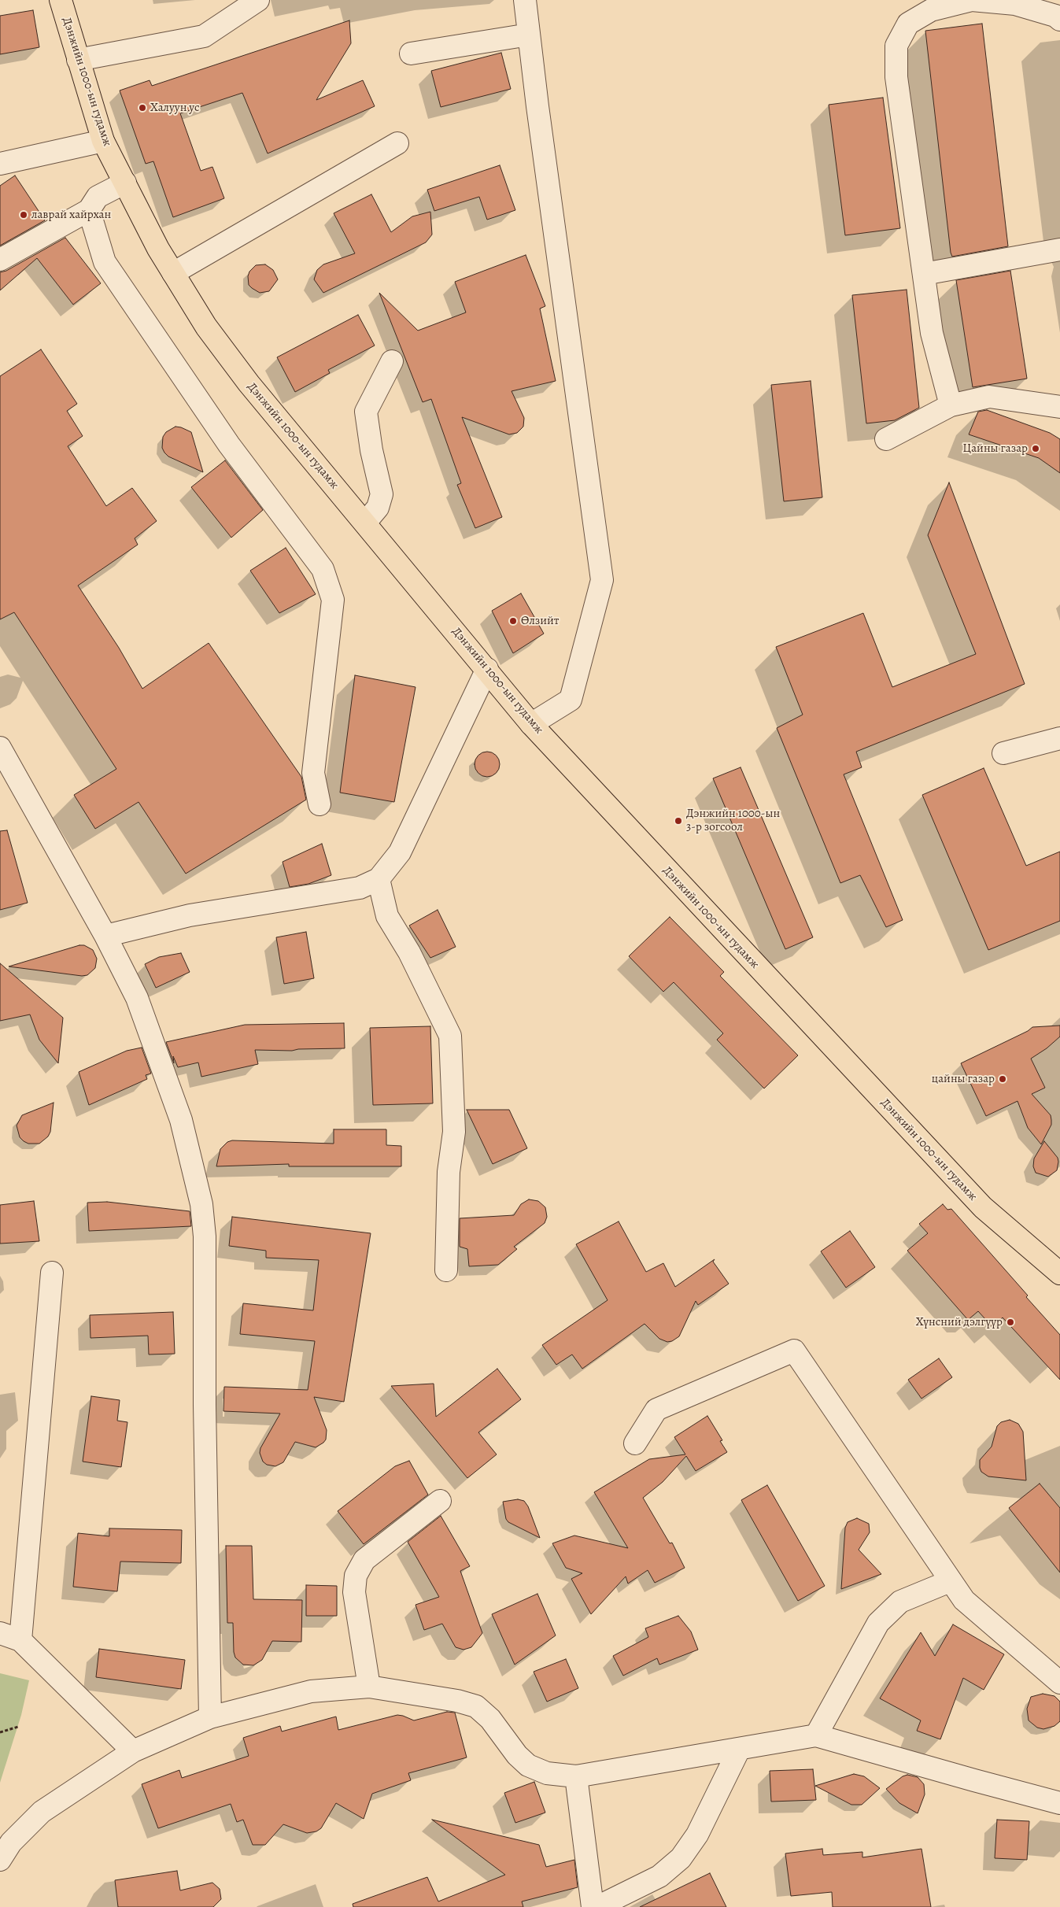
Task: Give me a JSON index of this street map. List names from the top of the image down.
{
  "streets": {
    "main road": ["Дэнжийн 1000-ын гудамж"]
  },
  "places": [
    "Халуун ус",
    "лаврай хайрхан",
    "Цайны газар",
    "Өлзийт",
    "Дэнжийн 1000-ын 3-р зогсоол",
    "цайны газар",
    "Хүнсний дэлгүүр"
  ]
}
